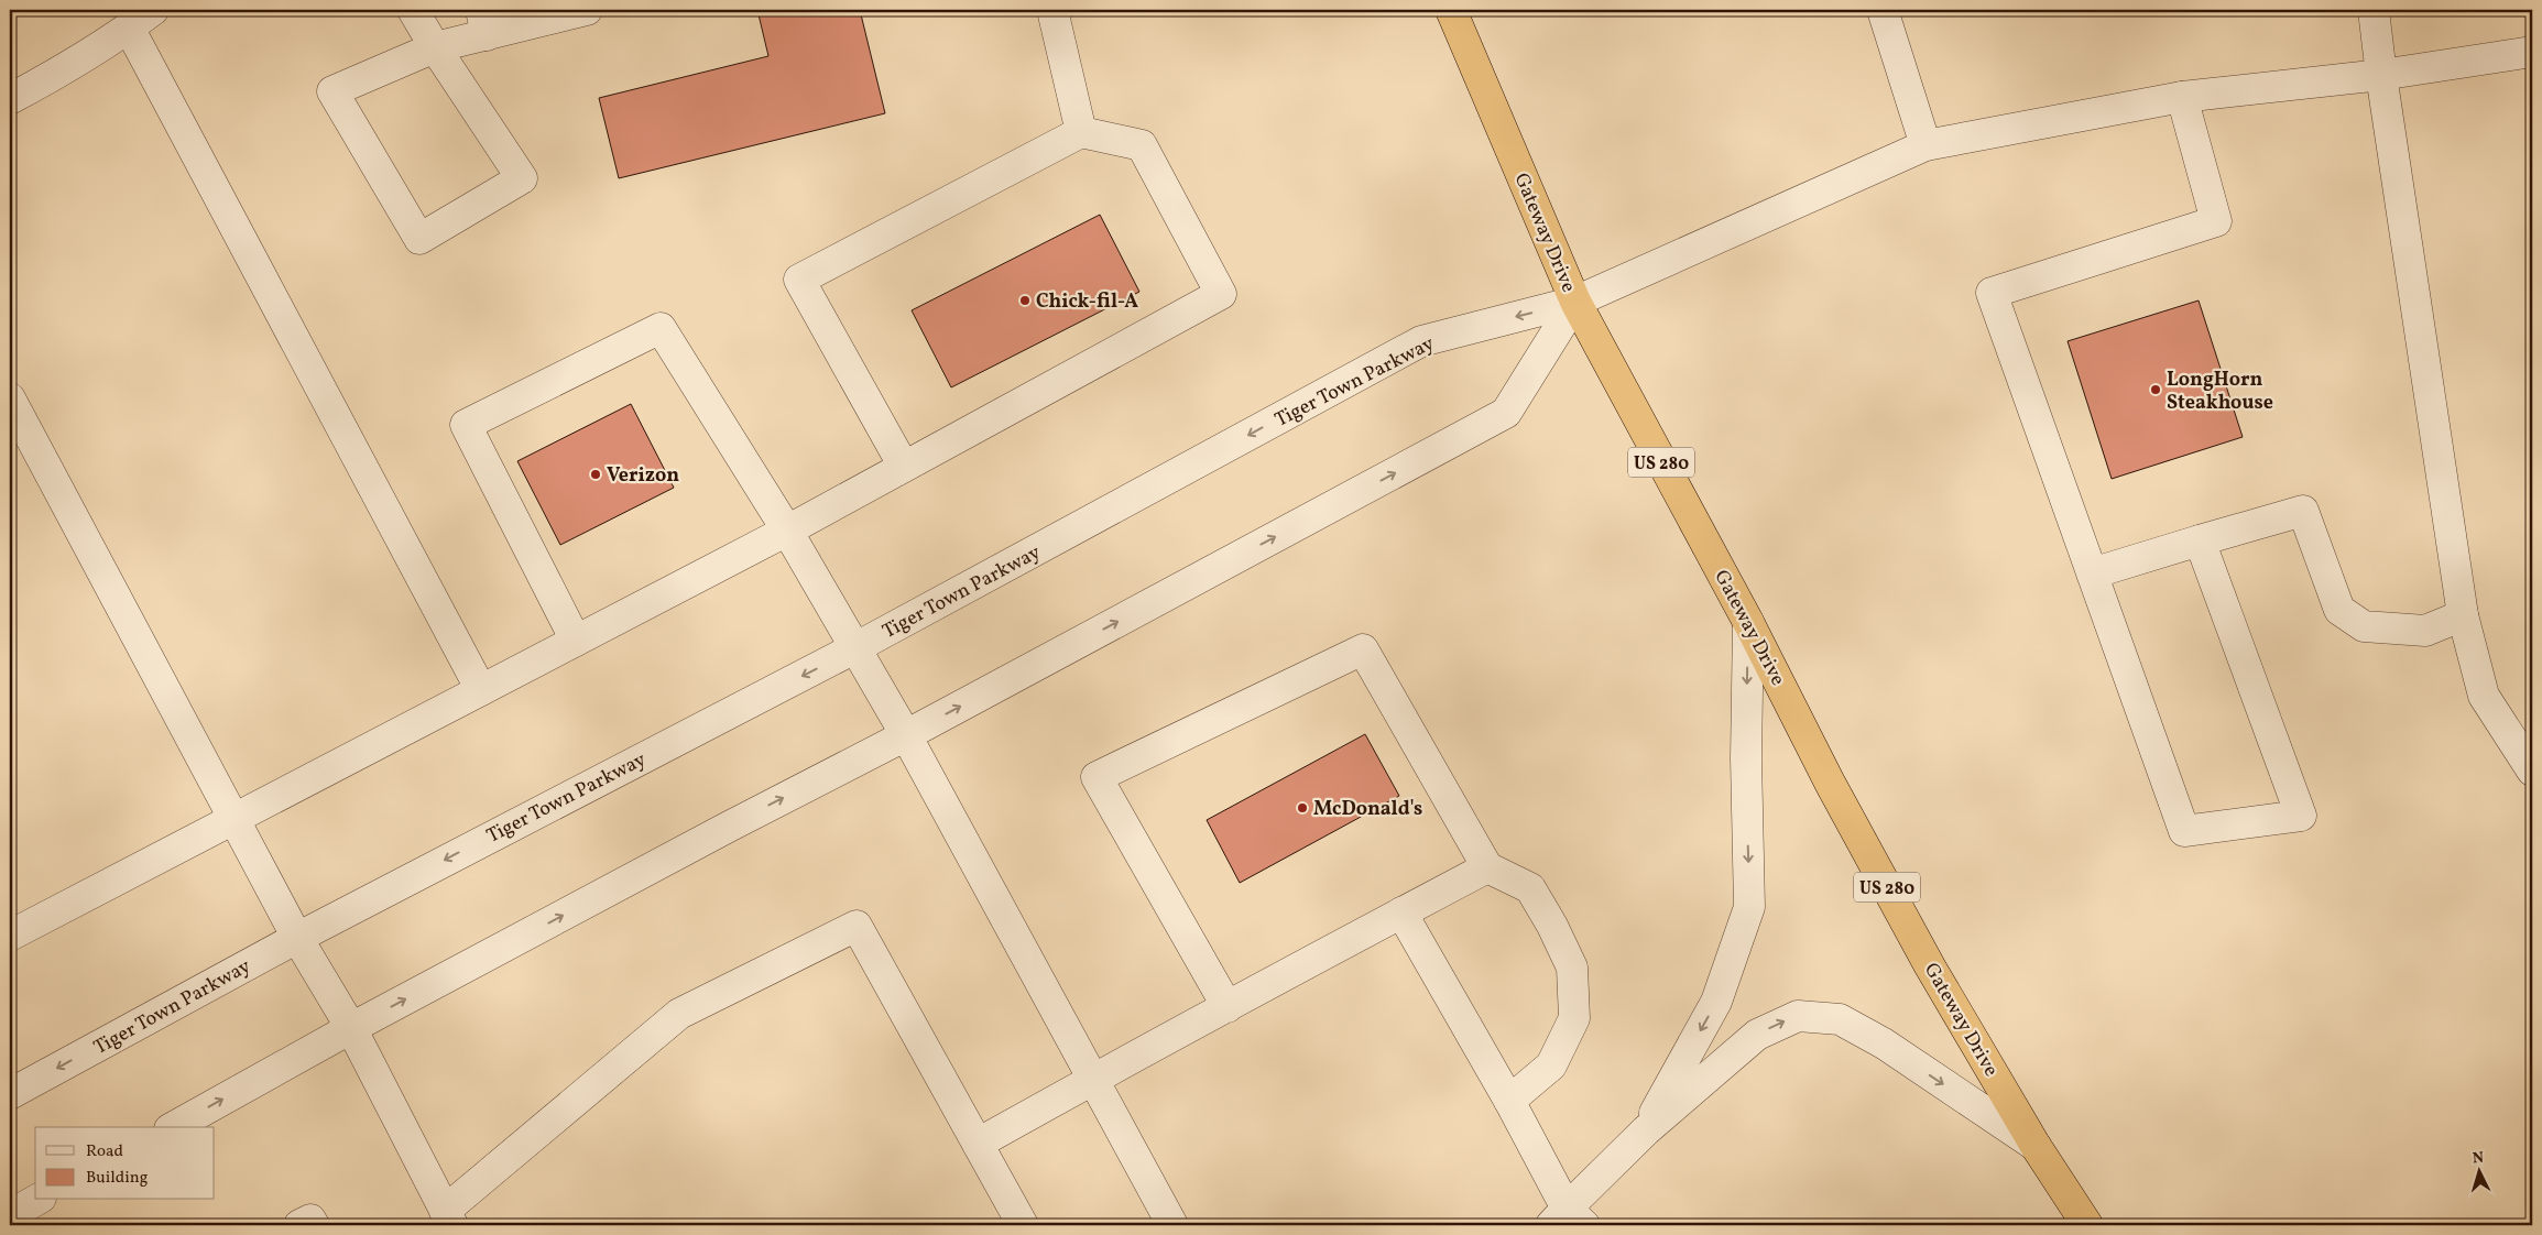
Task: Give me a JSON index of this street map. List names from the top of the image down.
{
  "streets": {
    "highway": ["Gateway Drive", "US 280"],
    "lane": ["Tiger Town Parkway"]
  },
  "crossings": [
    ["Gateway Drive", "Tiger Town Parkway"]
  ],
  "places": [
    "Chick-fil-A",
    "LongHorn Steakhouse",
    "Verizon",
    "McDonald's"
  ],
  "legend": ["Road", "Building"],
  "north": "top"
}
